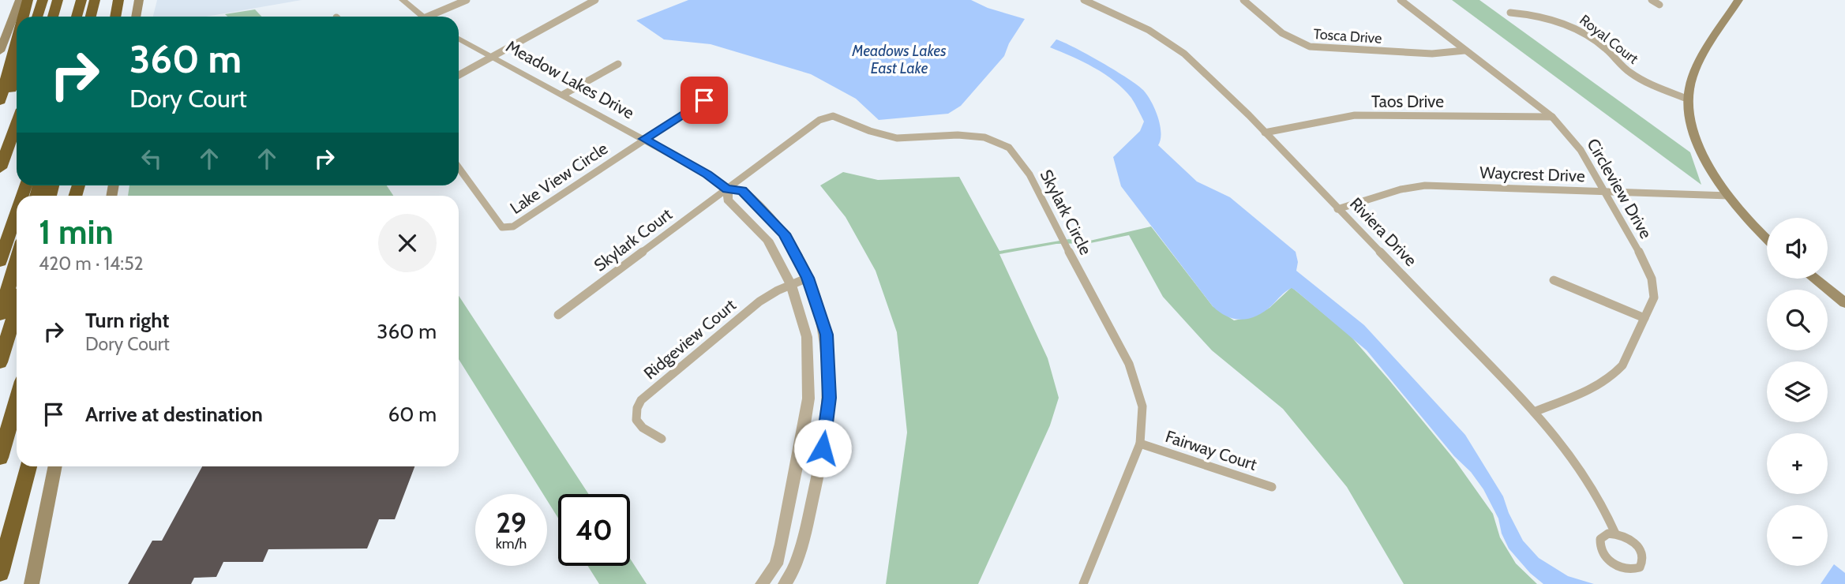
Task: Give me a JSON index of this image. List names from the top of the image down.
{
  "streets": {
    "street": [
      "Tosca Drive",
      "Royal Court",
      "Meadow Lakes Drive",
      "Taos Drive",
      "Waycrest Drive",
      "Lake View Circle",
      "Circleview Drive",
      "Skylark Circle",
      "Riviera Drive",
      "Skylark Court",
      "Ridgeview Court",
      "Fairway Court"
    ]
  },
  "crossings": [
    ["Tosca Drive", "Circleview Drive"],
    ["Meadow Lakes Drive", "Lake View Circle"],
    ["Meadow Lakes Drive", "Skylark Circle"],
    ["Meadow Lakes Drive", "Skylark Court"],
    ["Meadow Lakes Drive", "Ridgeview Court"],
    ["Taos Drive", "Circleview Drive"],
    ["Taos Drive", "Riviera Drive"],
    ["Waycrest Drive", "Circleview Drive"],
    ["Waycrest Drive", "Riviera Drive"],
    ["Circleview Drive", "Riviera Drive"],
    ["Skylark Circle", "Skylark Court"],
    ["Skylark Circle", "Fairway Court"]
  ],
  "water": ["Meadows Lakes East Lake"],
  "page": {
    "turn": ["360 m", "Dory Court"],
    "heading": ["1 min", "420 m · 14:52"],
    "map_buttons": ["+", "−"],
    "list": [
      {
        "name": "Turn right",
        "note": "Dory Court",
        "value": "360 m"
      },
      {
        "name": "Arrive at destination",
        "value": "60 m"
      }
    ],
    "speed": "29 km/h",
    "limit": "40"
  }
}
